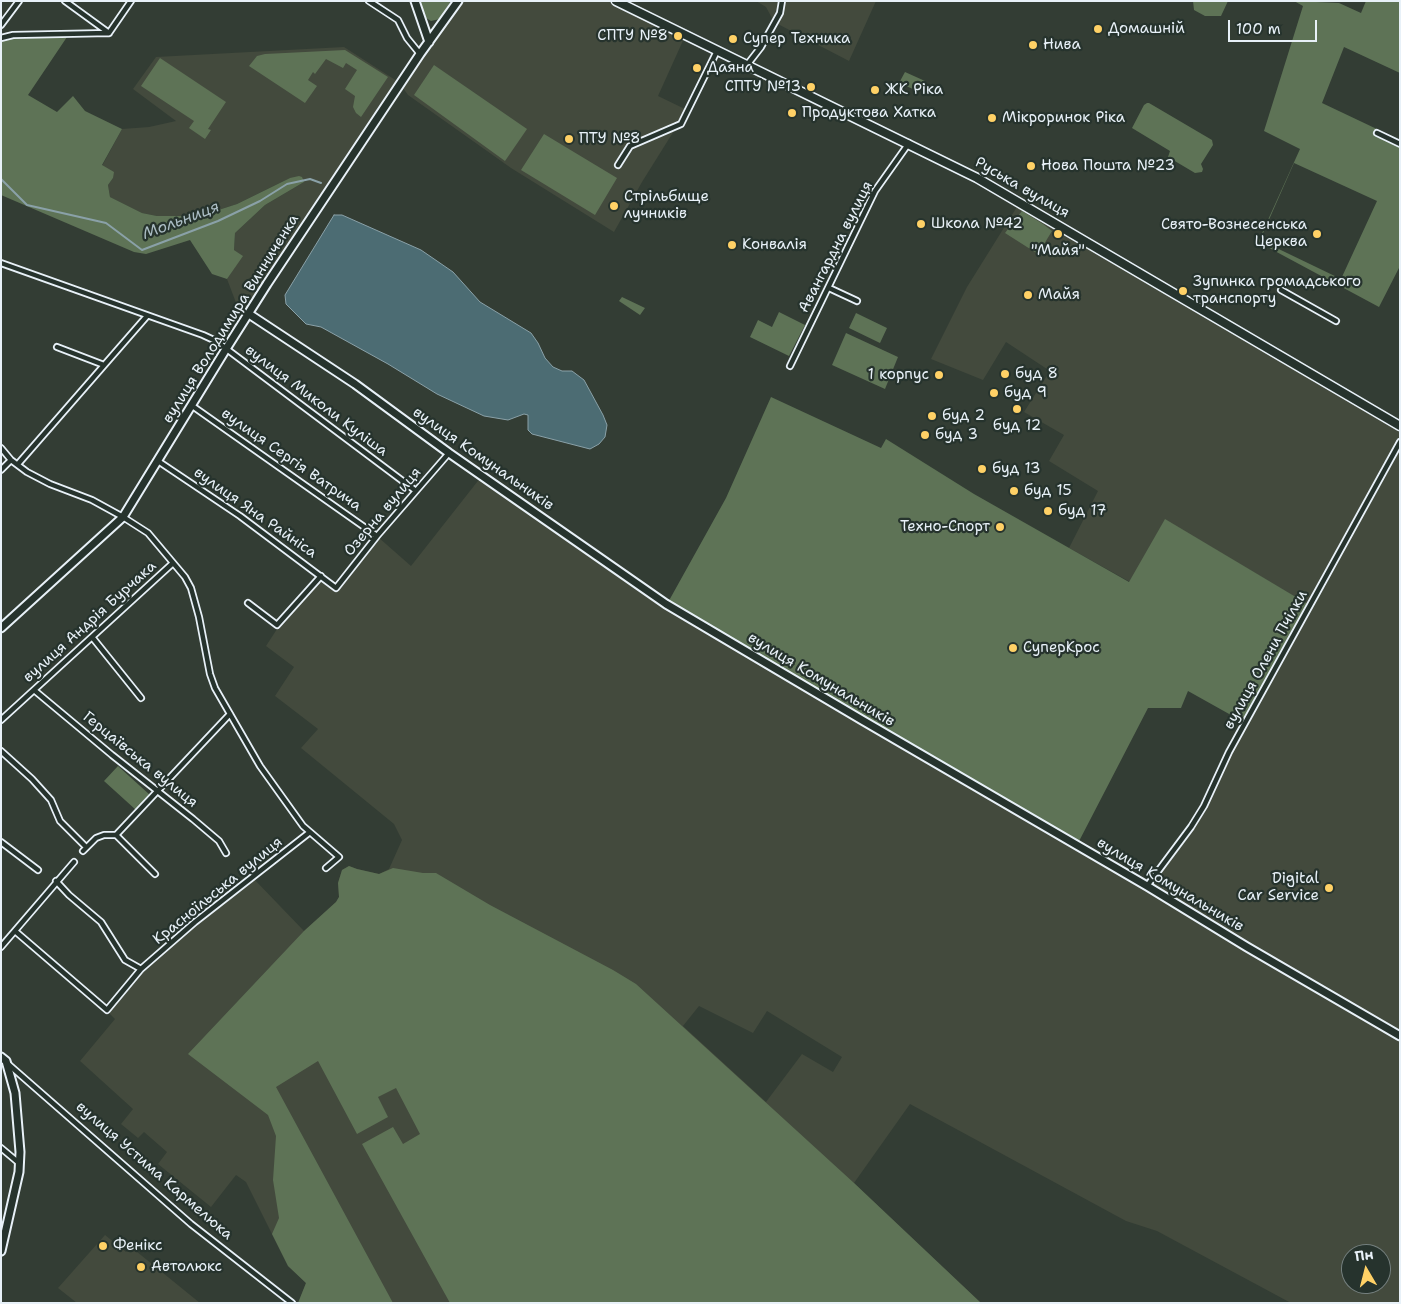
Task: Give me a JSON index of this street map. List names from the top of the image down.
{
  "streets": {
    "main road": ["Руська вулиця"],
    "street": [
      "Авангардна вулиця",
      "вулиця Володимира Винниченка",
      "вулиця Миколи Куліша",
      "вулиця Комунальників",
      "вулиця Сергія Ватрича",
      "Озерна вулиця",
      "вулиця Яна Райніса",
      "вулиця Андрія Бурчака",
      "вулиця Олени Пчілки",
      "Герцаївська вулиця",
      "Красноїльська вулиця",
      "вулиця Устима Кармелюка"
    ]
  },
  "crossings": [
    ["Руська вулиця", "Авангардна вулиця"],
    ["вулиця Володимира Винниченка", "вулиця Миколи Куліша"],
    ["вулиця Володимира Винниченка", "вулиця Комунальників"],
    ["вулиця Володимира Винниченка", "вулиця Сергія Ватрича"],
    ["вулиця Володимира Винниченка", "вулиця Яна Райніса"],
    ["вулиця Миколи Куліша", "Озерна вулиця"],
    ["вулиця Комунальників", "Озерна вулиця"],
    ["вулиця Комунальників", "вулиця Олени Пчілки"],
    ["вулиця Сергія Ватрича", "Озерна вулиця"],
    ["Озерна вулиця", "вулиця Яна Райніса"],
    ["вулиця Андрія Бурчака", "Герцаївська вулиця"]
  ],
  "water": ["Мольниця"],
  "places": [
    "Домашній",
    "СПТУ №8",
    "Супер Техника",
    "Нива",
    "Даяна",
    "СПТУ №13",
    "ЖК Ріка",
    "Продуктова Хатка",
    "Мікроринок Ріка",
    "ПТУ №8",
    "Нова Пошта №23",
    "Стрільбище лучників",
    "Школа №42",
    "\"Майя\"",
    "Свято-Вознесенська Церква",
    "Конвалія",
    "Зупинка громадського транспорту",
    "Майя",
    "буд 8",
    "1 корпус",
    "буд 9",
    "буд 12",
    "буд 2",
    "буд 3",
    "буд 13",
    "буд 15",
    "буд 17",
    "Техно-Спорт",
    "СуперКрос",
    "Digital Car Service",
    "Фенікс",
    "Автолюкс"
  ],
  "scale_bar": "100 m",
  "north": "top"
}
